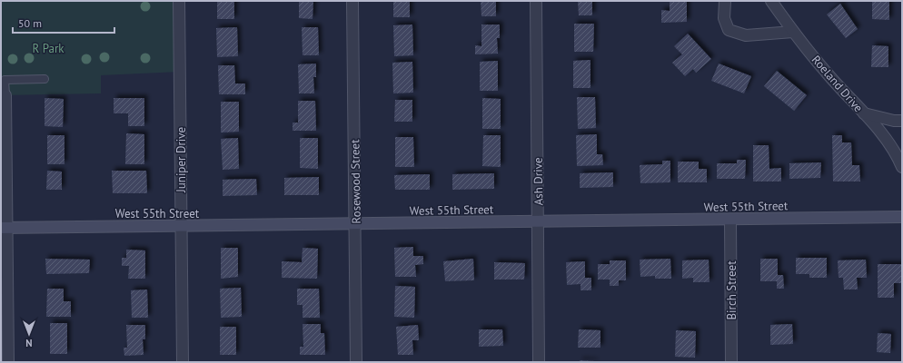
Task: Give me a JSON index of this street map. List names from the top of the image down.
{
  "streets": {
    "street": [
      "Roeland Drive",
      "Juniper Drive",
      "Rosewood Street",
      "Ash Drive",
      "West 55th Street",
      "Birch Street"
    ]
  },
  "crossings": [
    ["Juniper Drive", "West 55th Street"],
    ["Rosewood Street", "West 55th Street"],
    ["Ash Drive", "West 55th Street"],
    ["West 55th Street", "Birch Street"]
  ],
  "parks": ["R Park"],
  "scale_bar": "50 m",
  "north": "bottom"
}
